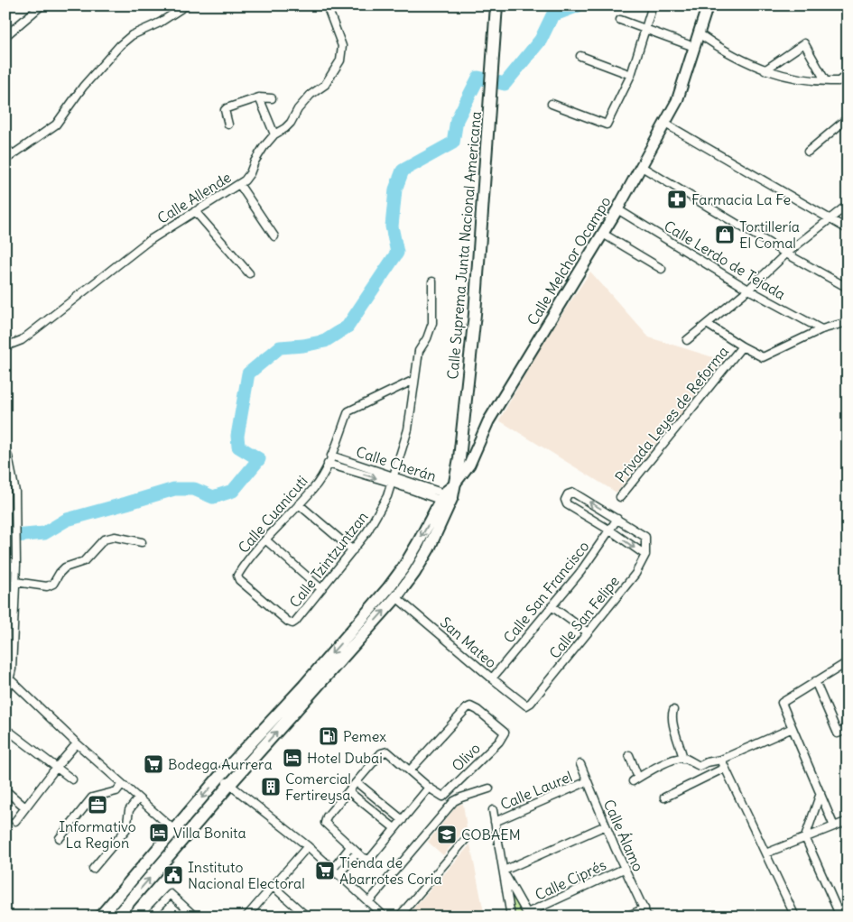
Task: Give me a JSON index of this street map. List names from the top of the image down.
{
  "streets": {
    "main road": ["Calle Suprema Junta Nacional Americana"],
    "street": [
      "Calle Allende",
      "Calle Lerdo de Tejada",
      "Calle Melchor Ocampo",
      "Privada Leyes de Reforma",
      "Calle Cherán",
      "Calle Cuanicuti",
      "Calle Tzintzuntzan",
      "Calle San Francisco",
      "Calle San Felipe",
      "San Mateo",
      "Olivo",
      "Calle Laurel",
      "Calle Álamo",
      "Calle Ciprés"
    ]
  },
  "crossings": [
    ["Calle Suprema Junta Nacional Americana", "Calle Melchor Ocampo"],
    ["Calle Suprema Junta Nacional Americana", "Calle Cherán"],
    ["Calle Suprema Junta Nacional Americana", "San Mateo"],
    ["Calle Lerdo de Tejada", "Calle Melchor Ocampo"],
    ["Calle Melchor Ocampo", "Calle Cherán"],
    ["Calle Cherán", "Calle Cuanicuti"],
    ["Calle Cherán", "Calle Tzintzuntzan"],
    ["Calle Cuanicuti", "Calle Tzintzuntzan"],
    ["Calle San Francisco", "Calle San Felipe"],
    ["Calle San Francisco", "San Mateo"],
    ["Calle San Felipe", "San Mateo"],
    ["Calle Laurel", "Calle Álamo"],
    ["Calle Álamo", "Calle Ciprés"]
  ],
  "places": {
    "pharmacy": ["Farmacia La Fe"],
    "shop": ["Tortillería El Comal"],
    "fuel station": ["Pemex"],
    "hotel": ["Hotel Dubai", "Villa Bonita"],
    "supermarket": ["Bodega Aurrera", "Tienda de Abarrotes Coria"],
    "building": ["Comercial Fertireysa"],
    "office": ["Informativo La Region"],
    "school or university": ["COBAEM"],
    "public building": ["Instituto Nacional Electoral"]
  }
}
